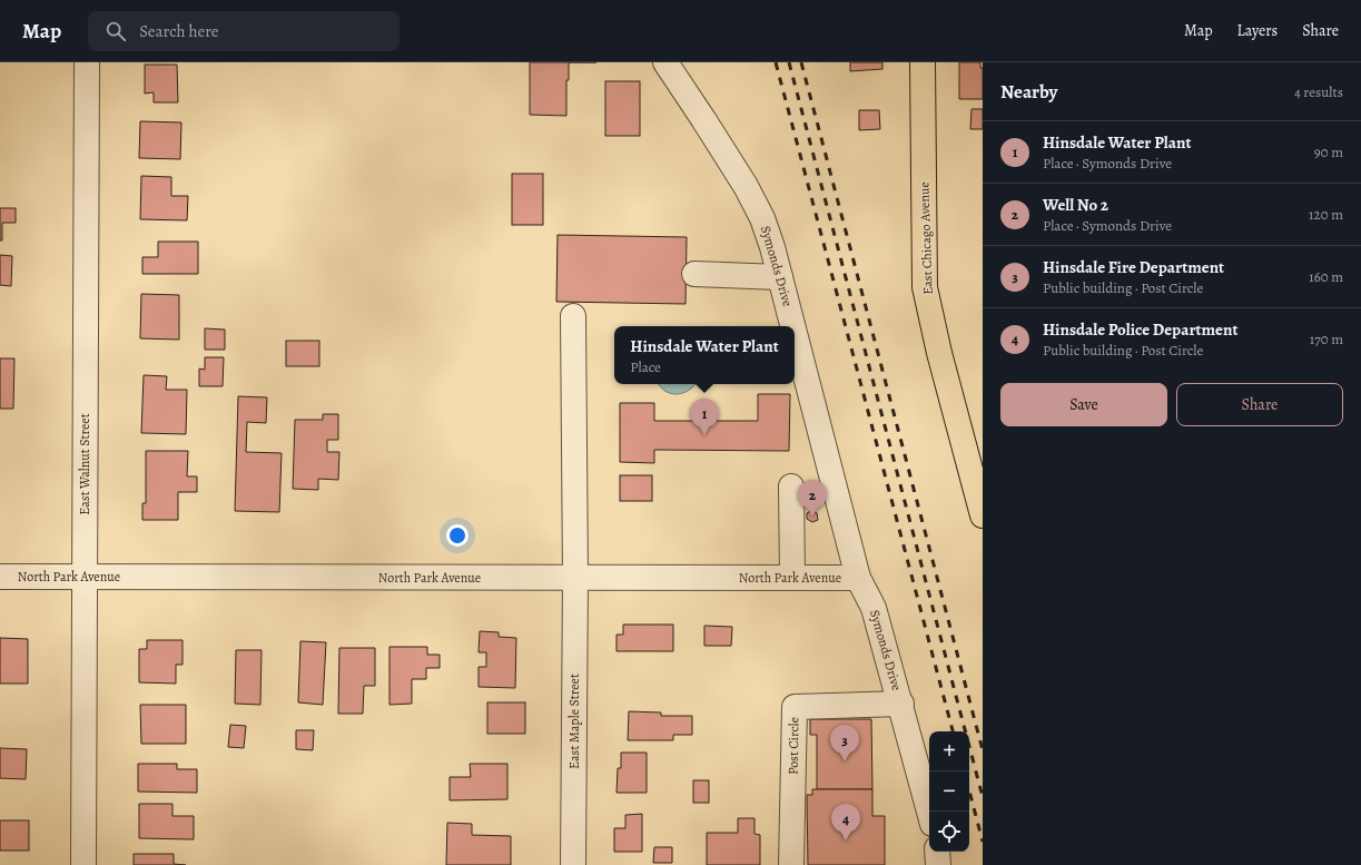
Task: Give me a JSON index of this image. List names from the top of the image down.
{
  "streets": {
    "main road": ["East Chicago Avenue"],
    "street": [
      "Symonds Drive",
      "East Walnut Street",
      "North Park Avenue",
      "East Maple Street",
      "Post Circle"
    ]
  },
  "crossings": [
    ["Symonds Drive", "North Park Avenue"],
    ["Symonds Drive", "Post Circle"],
    ["East Walnut Street", "North Park Avenue"],
    ["North Park Avenue", "East Maple Street"]
  ],
  "page": {
    "header": "Map",
    "search": "Search here",
    "nav": ["Map", "Layers", "Share"],
    "heading": ["Nearby", "4 results"],
    "list": [
      {
        "mark": "1",
        "name": "Hinsdale Water Plant",
        "note": "Place · Symonds Drive",
        "value": "90 m"
      },
      {
        "mark": "2",
        "name": "Well No 2",
        "note": "Place · Symonds Drive",
        "value": "120 m"
      },
      {
        "mark": "3",
        "name": "Hinsdale Fire Department",
        "note": "Public building · Post Circle",
        "value": "160 m"
      },
      {
        "mark": "4",
        "name": "Hinsdale Police Department",
        "note": "Public building · Post Circle",
        "value": "170 m"
      }
    ],
    "popup": ["Hinsdale Water Plant", "Place"],
    "buttons": ["Save", "Share"],
    "pins": [
      "1",
      "2",
      "3",
      "4"
    ],
    "map_buttons": ["+", "−"]
  }
}
